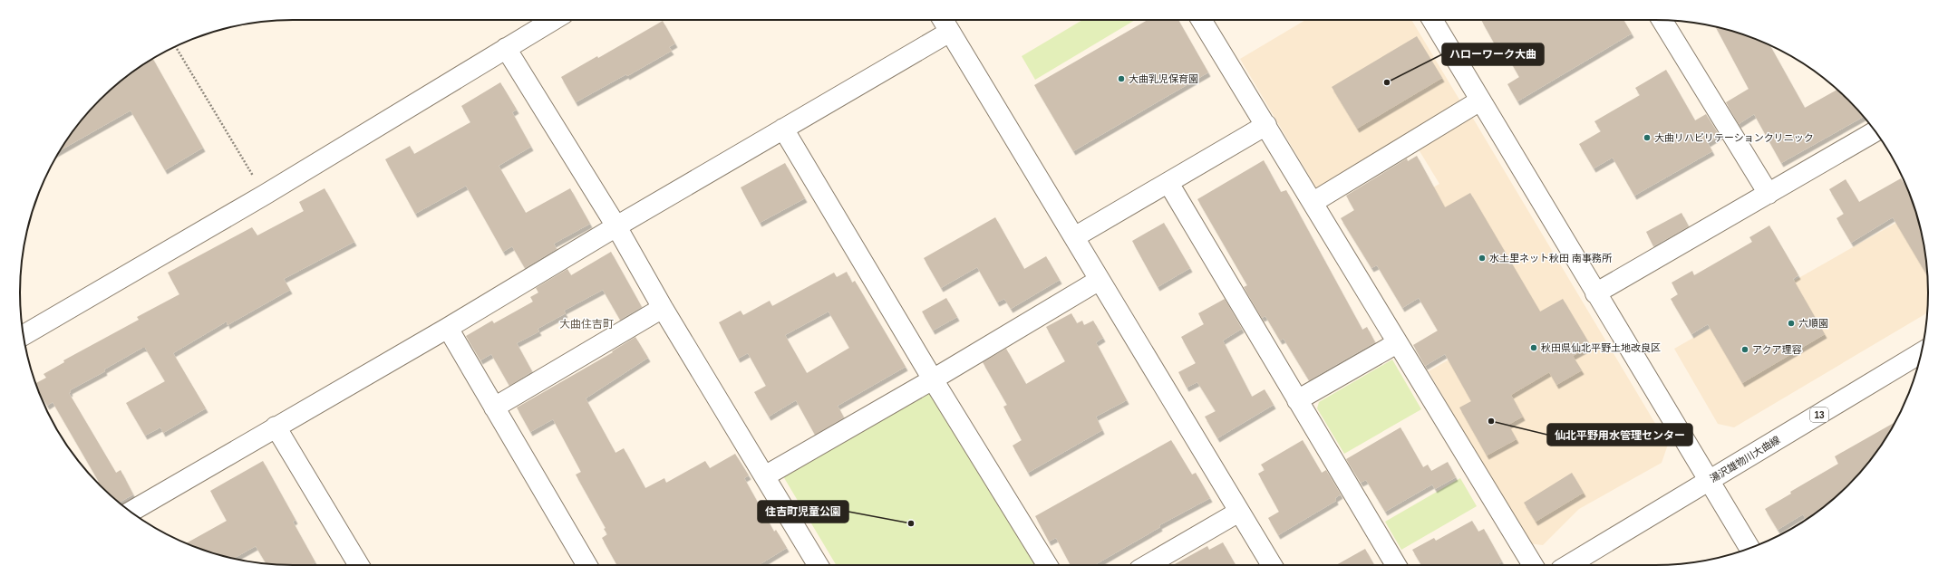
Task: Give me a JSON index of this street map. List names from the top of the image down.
{
  "streets": {
    "street": ["13", "湯沢雄物川大曲線"]
  },
  "districts": ["大曲住吉町"],
  "places": [
    "大曲乳児保育園",
    "ハローワーク大曲",
    "大曲リハビリテーションクリニック",
    "水土里ネット秋田 南事務所",
    "六順園",
    "秋田県仙北平野土地改良区",
    "アクア理容",
    "仙北平野用水管理センター",
    "住吉町児童公園"
  ]
}
